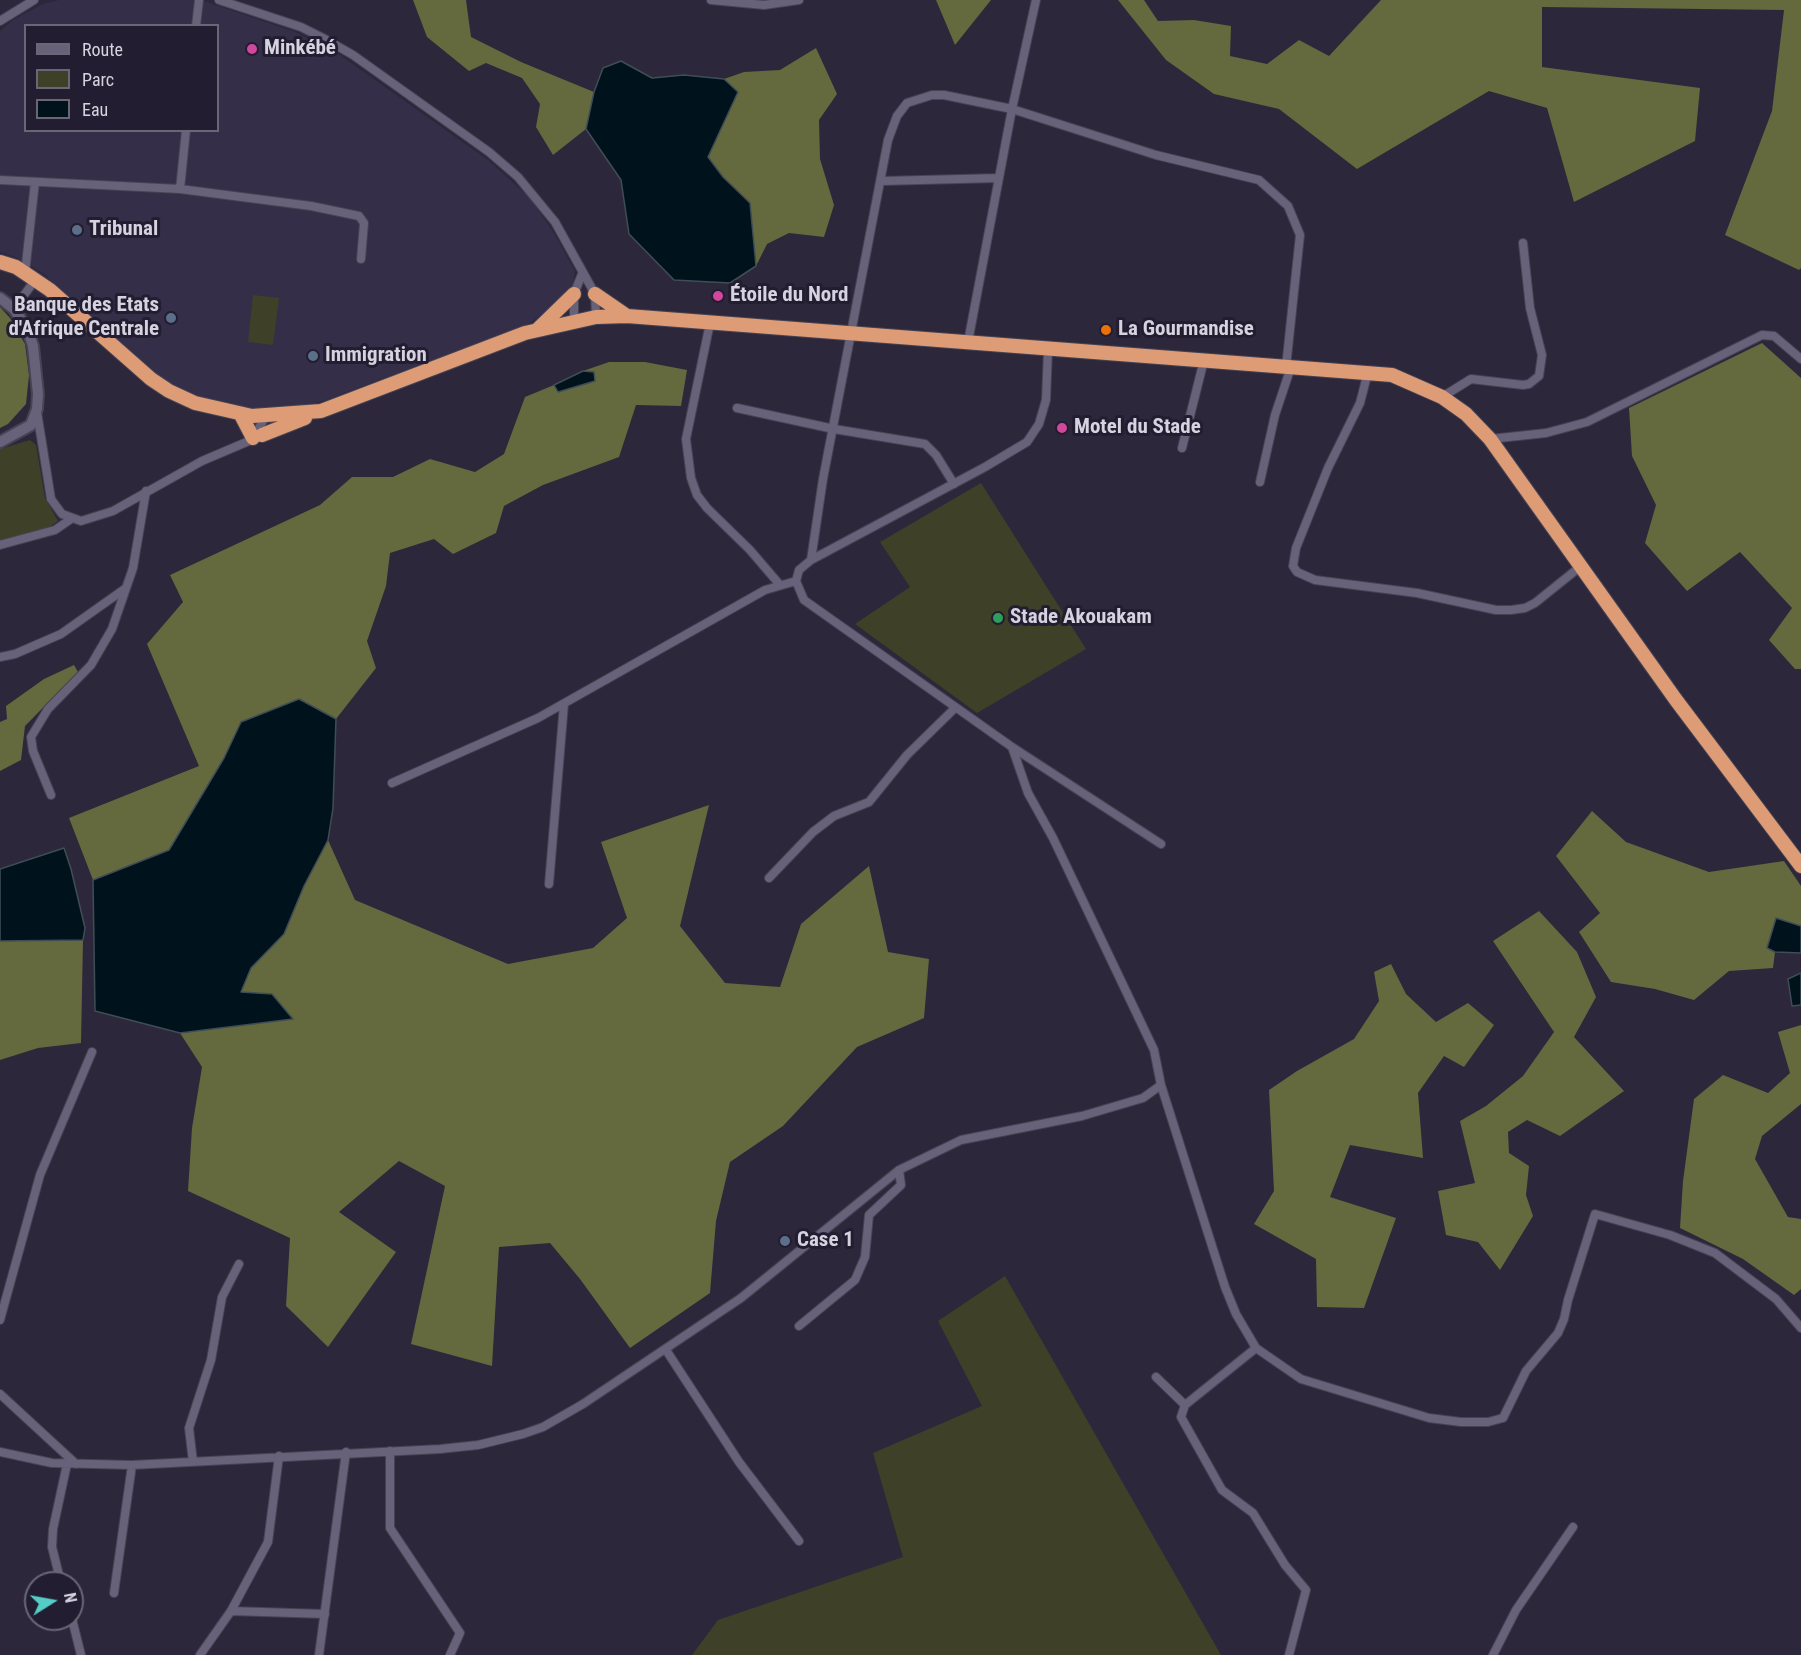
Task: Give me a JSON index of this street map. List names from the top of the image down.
{
  "places": [
    "Minkébé",
    "Tribunal",
    "Étoile du Nord",
    "Banque des Etats d'Afrique Centrale",
    "La Gourmandise",
    "Immigration",
    "Motel du Stade",
    "Stade Akouakam",
    "Case 1"
  ],
  "legend": ["Route", "Parc", "Eau"],
  "north": "right"
}
